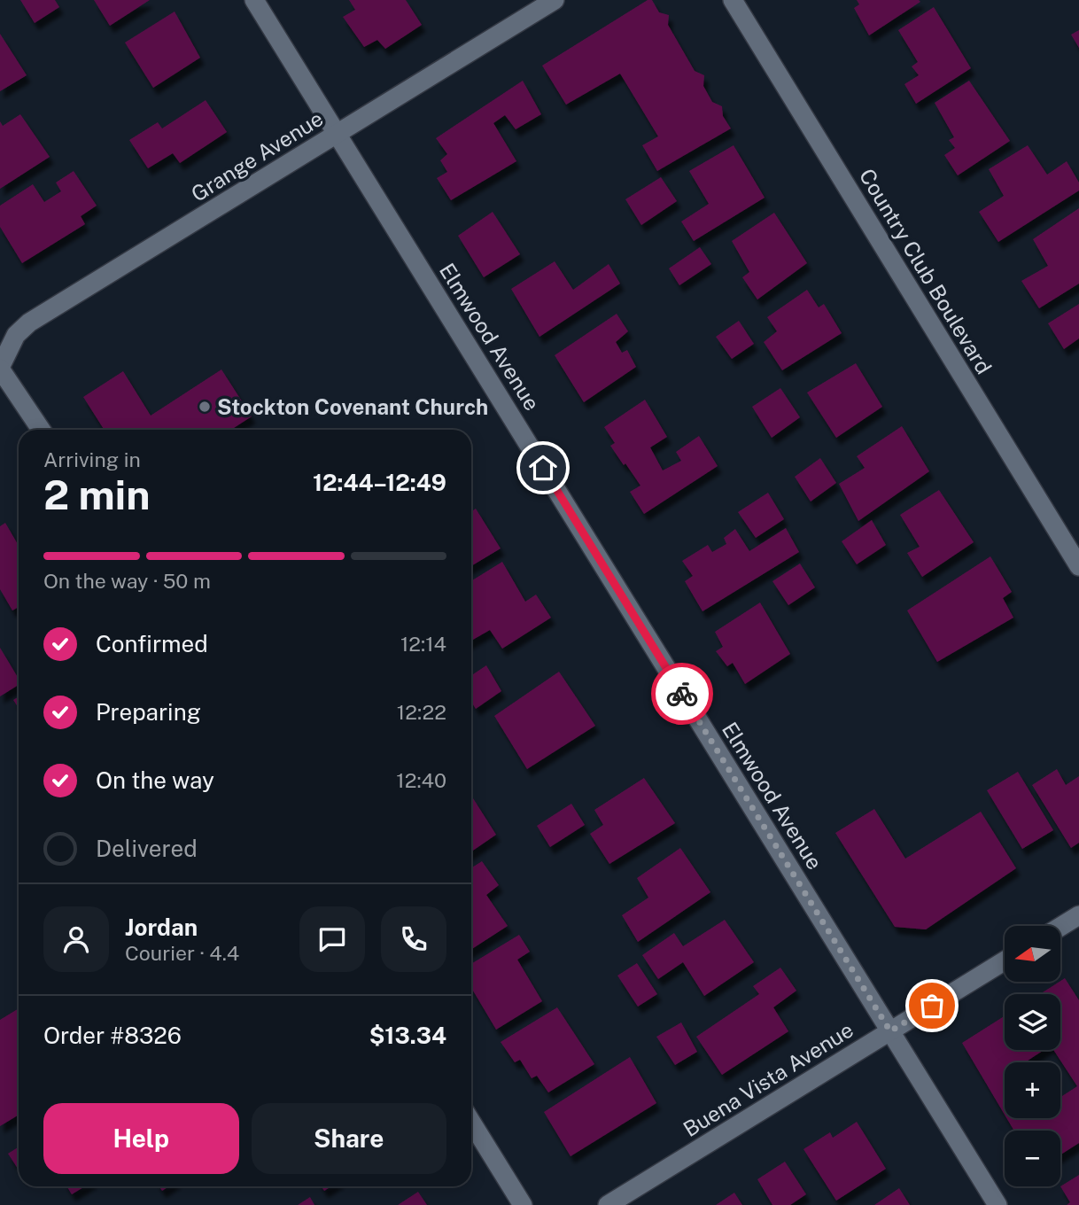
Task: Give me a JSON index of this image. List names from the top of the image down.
{
  "streets": {
    "street": [
      "Grange Avenue",
      "Country Club Boulevard",
      "Elmwood Avenue",
      "Buena Vista Avenue"
    ]
  },
  "crossings": [
    ["Grange Avenue", "Elmwood Avenue"],
    ["Elmwood Avenue", "Buena Vista Avenue"]
  ],
  "places": ["Stockton Covenant Church"],
  "north": "left",
  "page": {
    "heading": ["2 min", "Arriving in", "12:44–12:49"],
    "panel": [
      "Jordan",
      "Courier · 4.4",
      "Order #8326",
      "$13.34"
    ],
    "bar": "On the way · 50 m",
    "list": [
      ["Confirmed", "12:14"],
      ["Preparing", "12:22"],
      ["On the way", "12:40"],
      "Delivered"
    ],
    "map_buttons": ["+", "−"],
    "buttons": ["Help", "Share"]
  }
}
